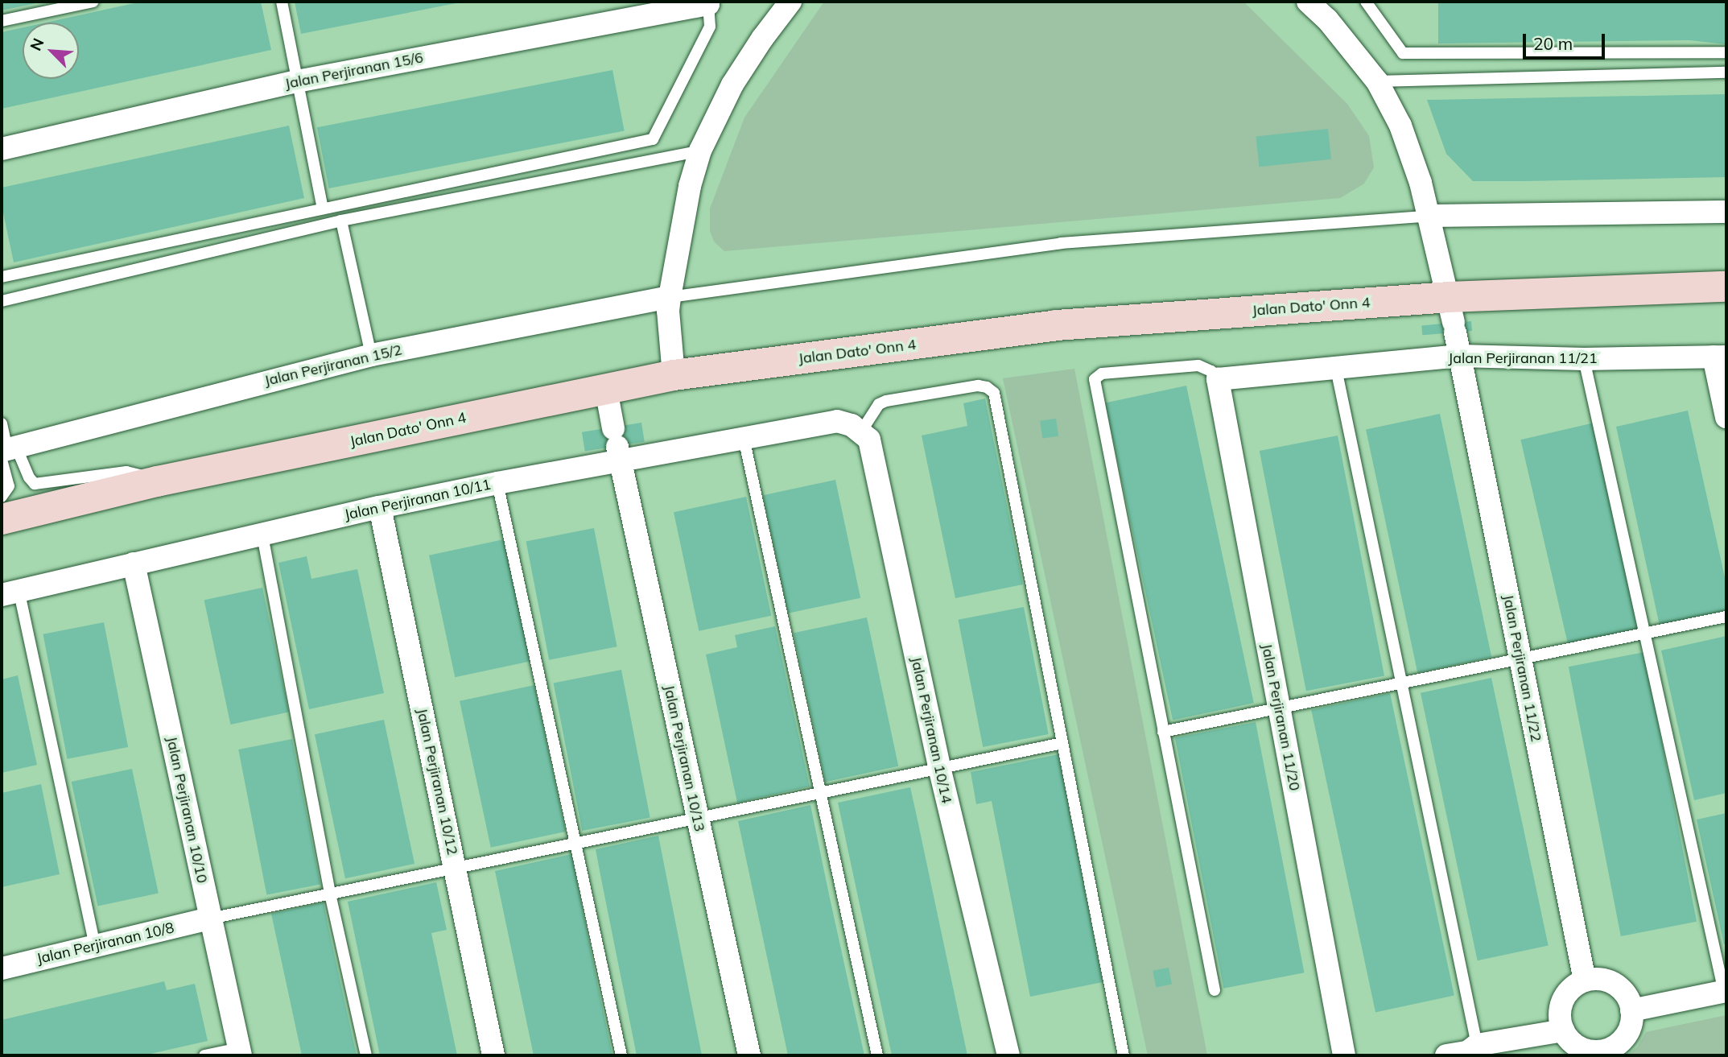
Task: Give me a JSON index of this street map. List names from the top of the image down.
{
  "streets": {
    "main road": ["Jalan Dato' Onn 4"],
    "street": [
      "Jalan Perjiranan 15/6",
      "Jalan Perjiranan 11/21",
      "Jalan Perjiranan 15/2",
      "Jalan Perjiranan 10/11",
      "Jalan Perjiranan 11/22",
      "Jalan Perjiranan 11/20",
      "Jalan Perjiranan 10/14",
      "Jalan Perjiranan 10/13",
      "Jalan Perjiranan 10/12",
      "Jalan Perjiranan 10/10",
      "Jalan Perjiranan 10/8"
    ]
  },
  "crossings": [
    ["Jalan Dato' Onn 4", "Jalan Perjiranan 11/22"],
    ["Jalan Dato' Onn 4", "Jalan Perjiranan 10/13"],
    ["Jalan Perjiranan 11/21", "Jalan Perjiranan 11/22"],
    ["Jalan Perjiranan 11/21", "Jalan Perjiranan 11/20"],
    ["Jalan Perjiranan 10/11", "Jalan Perjiranan 10/14"],
    ["Jalan Perjiranan 10/11", "Jalan Perjiranan 10/13"],
    ["Jalan Perjiranan 10/11", "Jalan Perjiranan 10/12"],
    ["Jalan Perjiranan 10/11", "Jalan Perjiranan 10/10"],
    ["Jalan Perjiranan 10/10", "Jalan Perjiranan 10/8"]
  ],
  "scale_bar": "20 m",
  "north": "top left"
}
